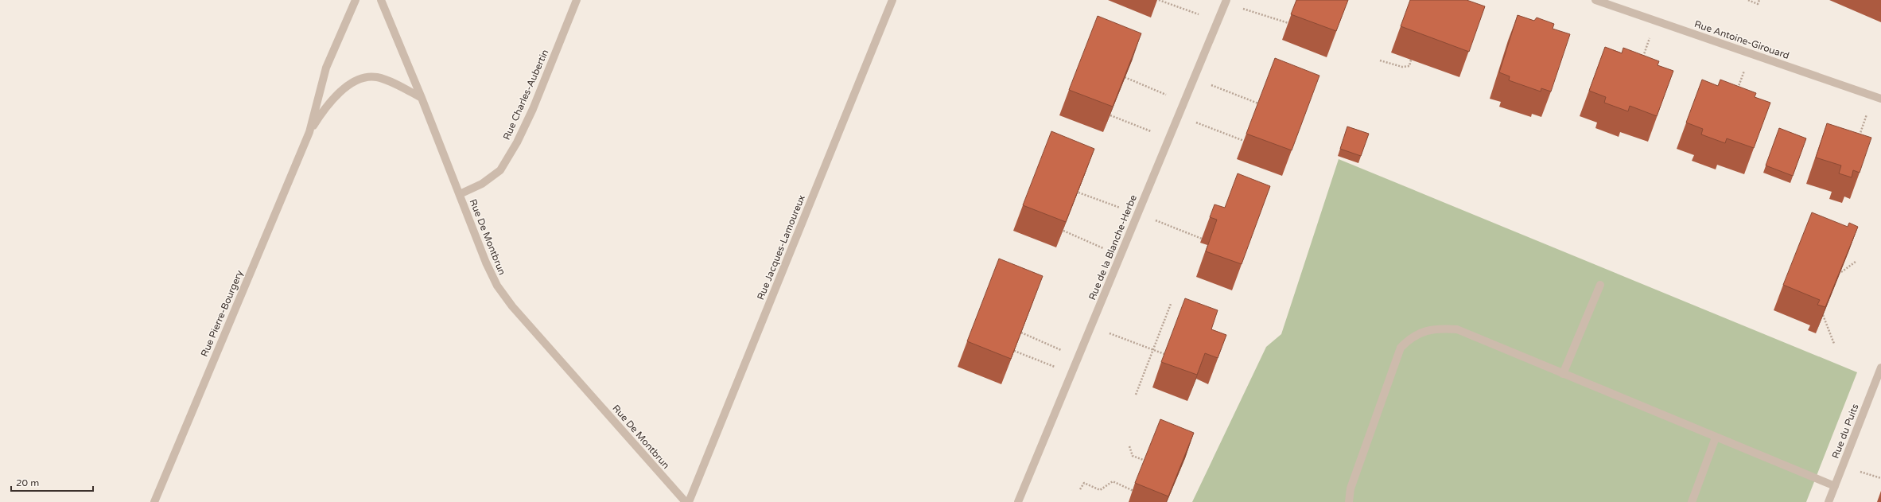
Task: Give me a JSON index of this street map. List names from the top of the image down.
{
  "streets": {
    "street": [
      "Rue Antoine-Girouard",
      "Rue Charles-Aubertin",
      "Rue De Montbrun",
      "Rue Jacques-Lamoureux",
      "Rue de la Blanche-Herbe",
      "Rue Pierre-Bourgery",
      "Rue du Puits"
    ]
  },
  "crossings": [
    ["Rue Charles-Aubertin", "Rue De Montbrun"],
    ["Rue De Montbrun", "Rue Pierre-Bourgery"]
  ],
  "scale_bar": "20 m"
}
